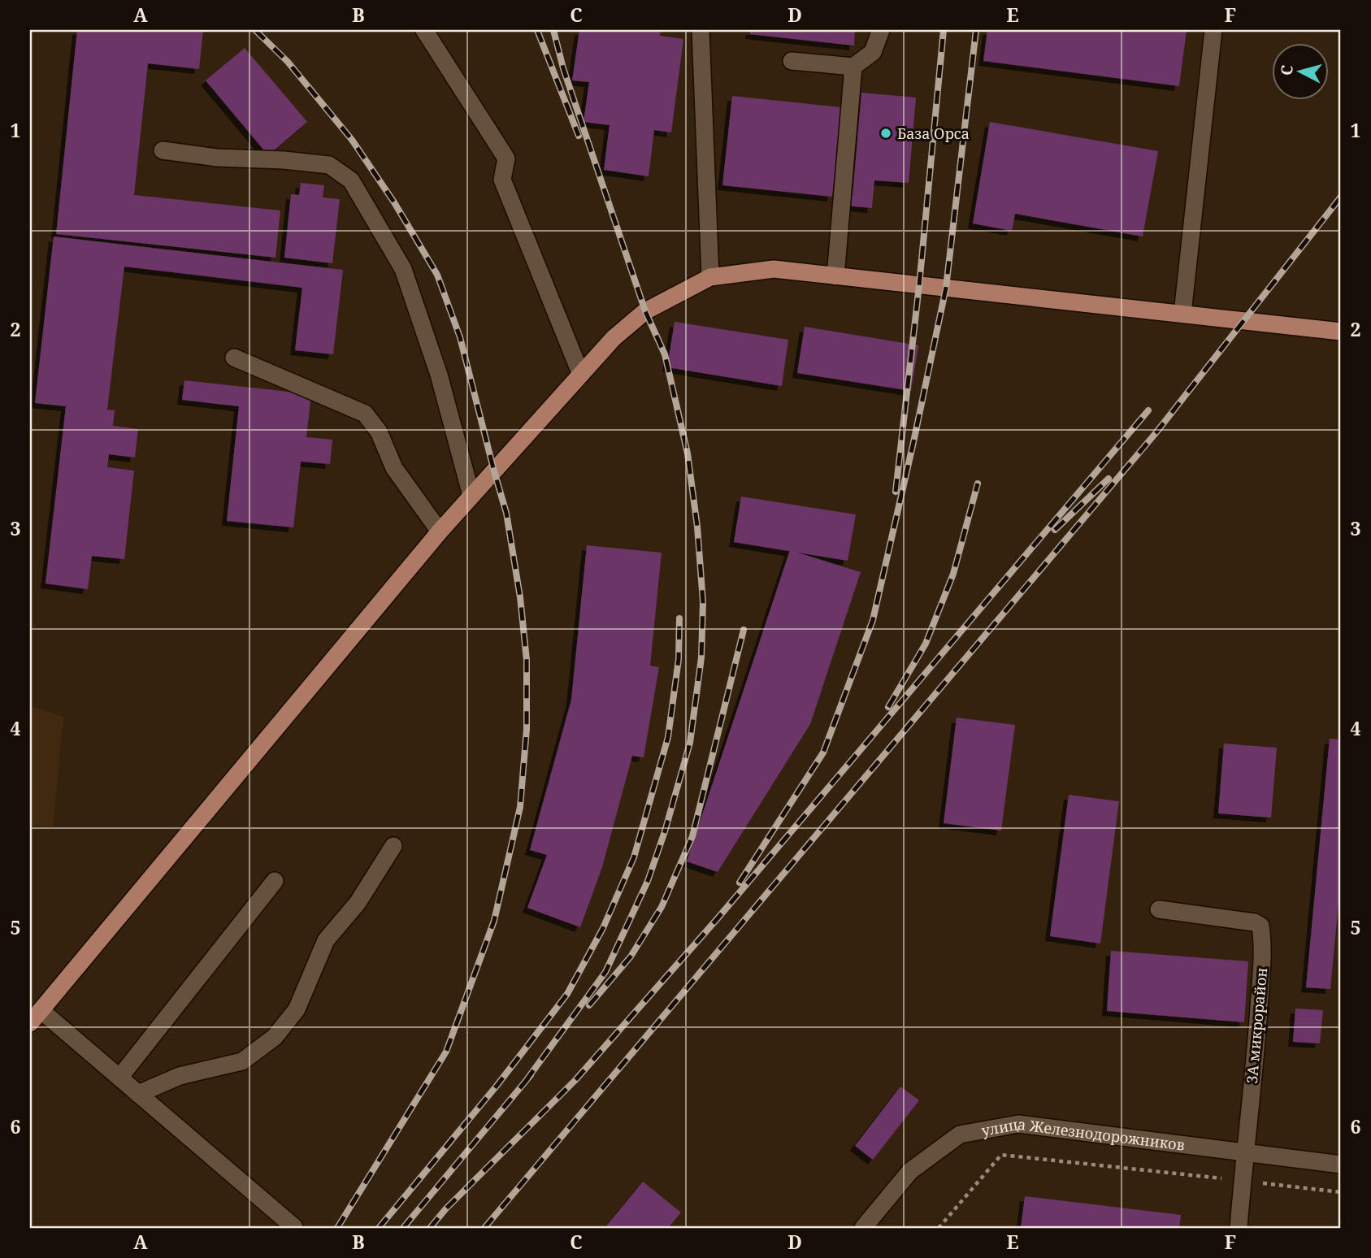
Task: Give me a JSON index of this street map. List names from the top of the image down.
{
  "streets": {
    "street": ["3А микрорайон", "улица Железнодорожников"]
  },
  "crossings": [
    ["3А микрорайон", "улица Железнодорожников"]
  ],
  "places": ["База Орса"],
  "north": "left",
  "grid": {
    "columns": [
      "A",
      "B",
      "C",
      "D",
      "E",
      "F"
    ],
    "rows": [
      "1",
      "2",
      "3",
      "4",
      "5",
      "6"
    ]
  }
}
